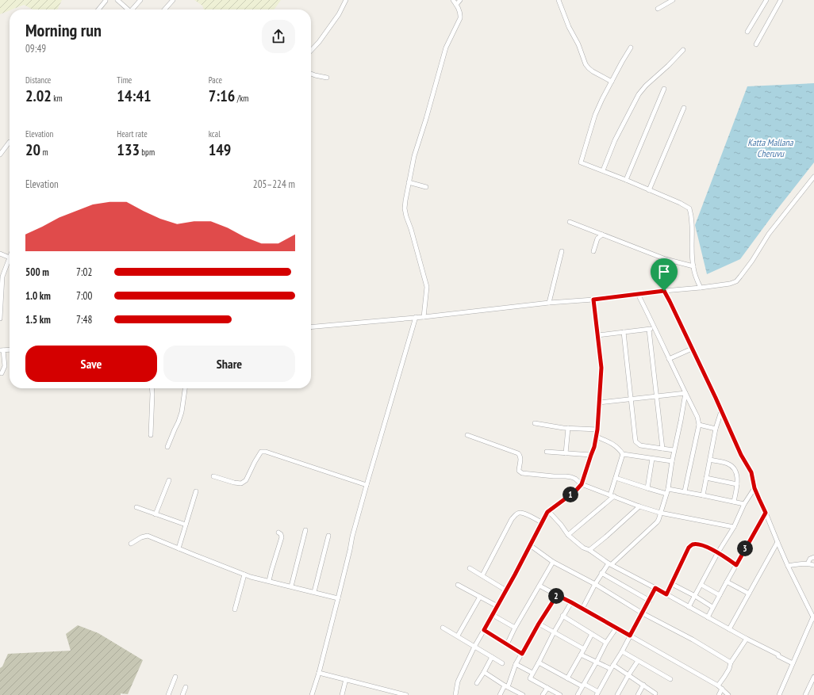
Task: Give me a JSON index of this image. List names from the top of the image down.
{
  "water": ["Katta Mallana Cheruvu"],
  "page": {
    "heading": ["Morning run", "09:49"],
    "stats": [
      ["Distance", "2.02 km"],
      ["Time", "14:41"],
      ["Pace", "7:16 /km"],
      ["Elevation", "20 m"],
      ["Heart rate", "133 bpm"],
      ["kcal", "149"]
    ],
    "chart": ["Elevation", "205–224 m"],
    "list": [
      {
        "name": "500 m",
        "note": "7:02"
      },
      {
        "name": "1.0 km",
        "note": "7:00"
      },
      {
        "name": "1.5 km",
        "note": "7:48"
      }
    ],
    "buttons": ["Save", "Share"],
    "pins": ["1", "3", "2"]
  }
}
